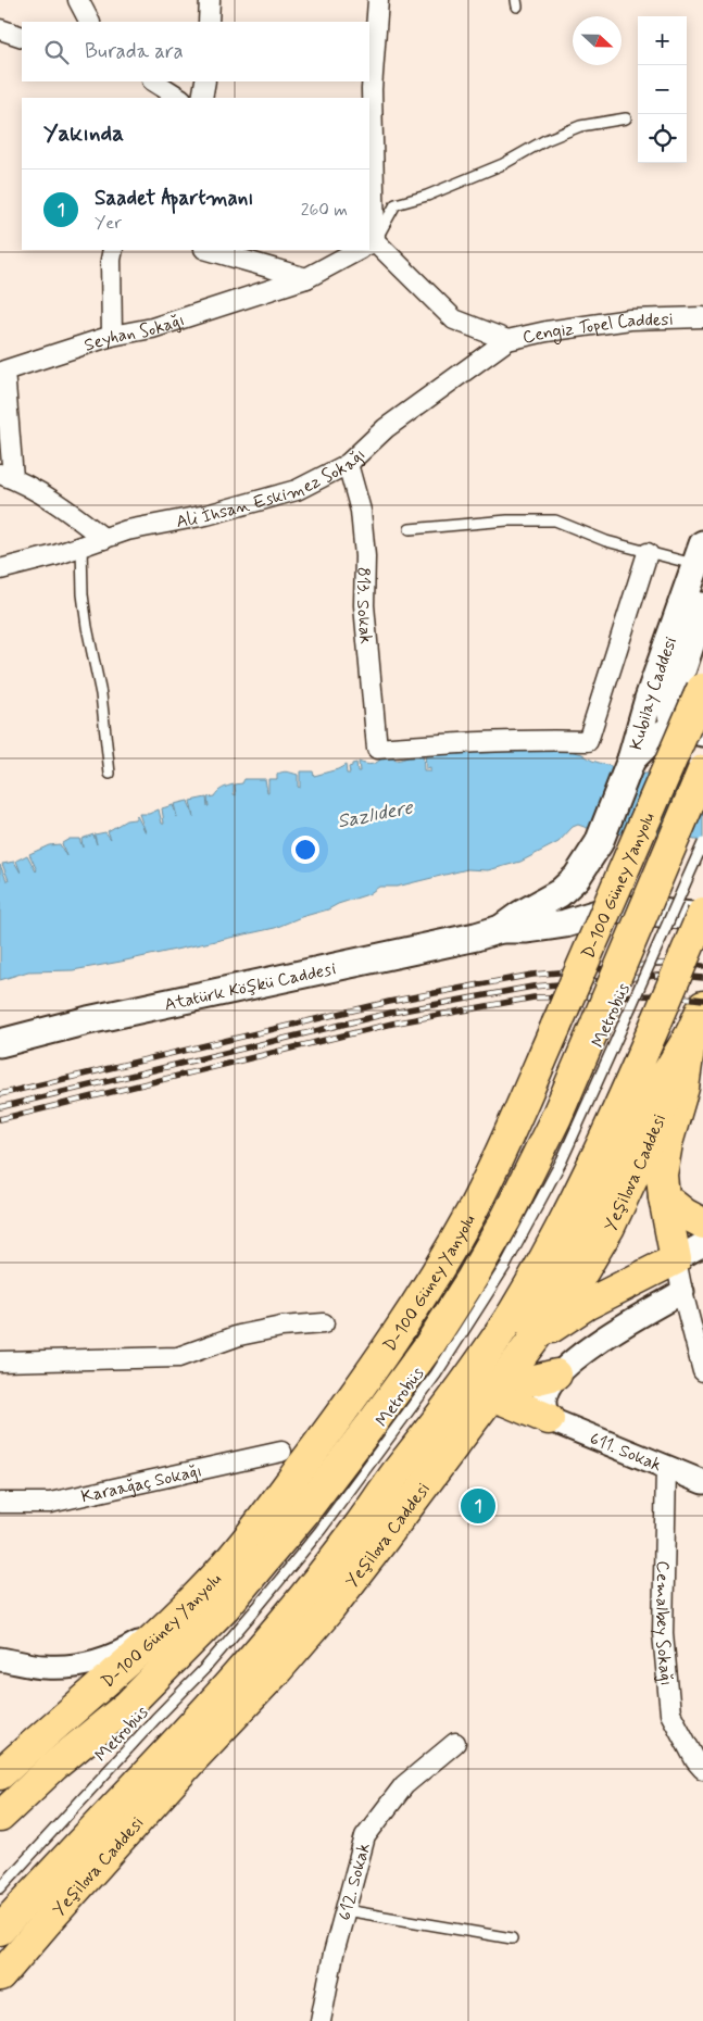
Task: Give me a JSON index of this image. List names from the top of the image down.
{
  "streets": {
    "main road": [
      "Kubilay Caddesi",
      "D-100 Güney Yanyolu",
      "Atatürk Köşkü Caddesi",
      "Yeşilova Caddesi"
    ],
    "street": [
      "Cengiz Topel Caddesi",
      "Seyhan Sokağı",
      "Ali İhsan Eskimez Sokağı",
      "813. Sokak",
      "611. Sokak",
      "Karaağaç Sokağı",
      "Cemalbey Sokağı",
      "612. Sokak"
    ],
    "lane": ["Metrobüs"]
  },
  "crossings": [
    ["Cengiz Topel Caddesi", "Ali İhsan Eskimez Sokağı"],
    ["Ali İhsan Eskimez Sokağı", "813. Sokak"],
    ["Kubilay Caddesi", "Atatürk Köşkü Caddesi"],
    ["611. Sokak", "Cemalbey Sokağı"]
  ],
  "water": ["Sazlıdere"],
  "north": "right",
  "page": {
    "map_buttons": ["+", "−"],
    "search": "Burada ara",
    "heading": "Yakında",
    "list": [
      {
        "mark": "1",
        "name": "Saadet Apartmanı",
        "note": "Yer",
        "value": "260 m"
      }
    ],
    "pins": "1"
  }
}
